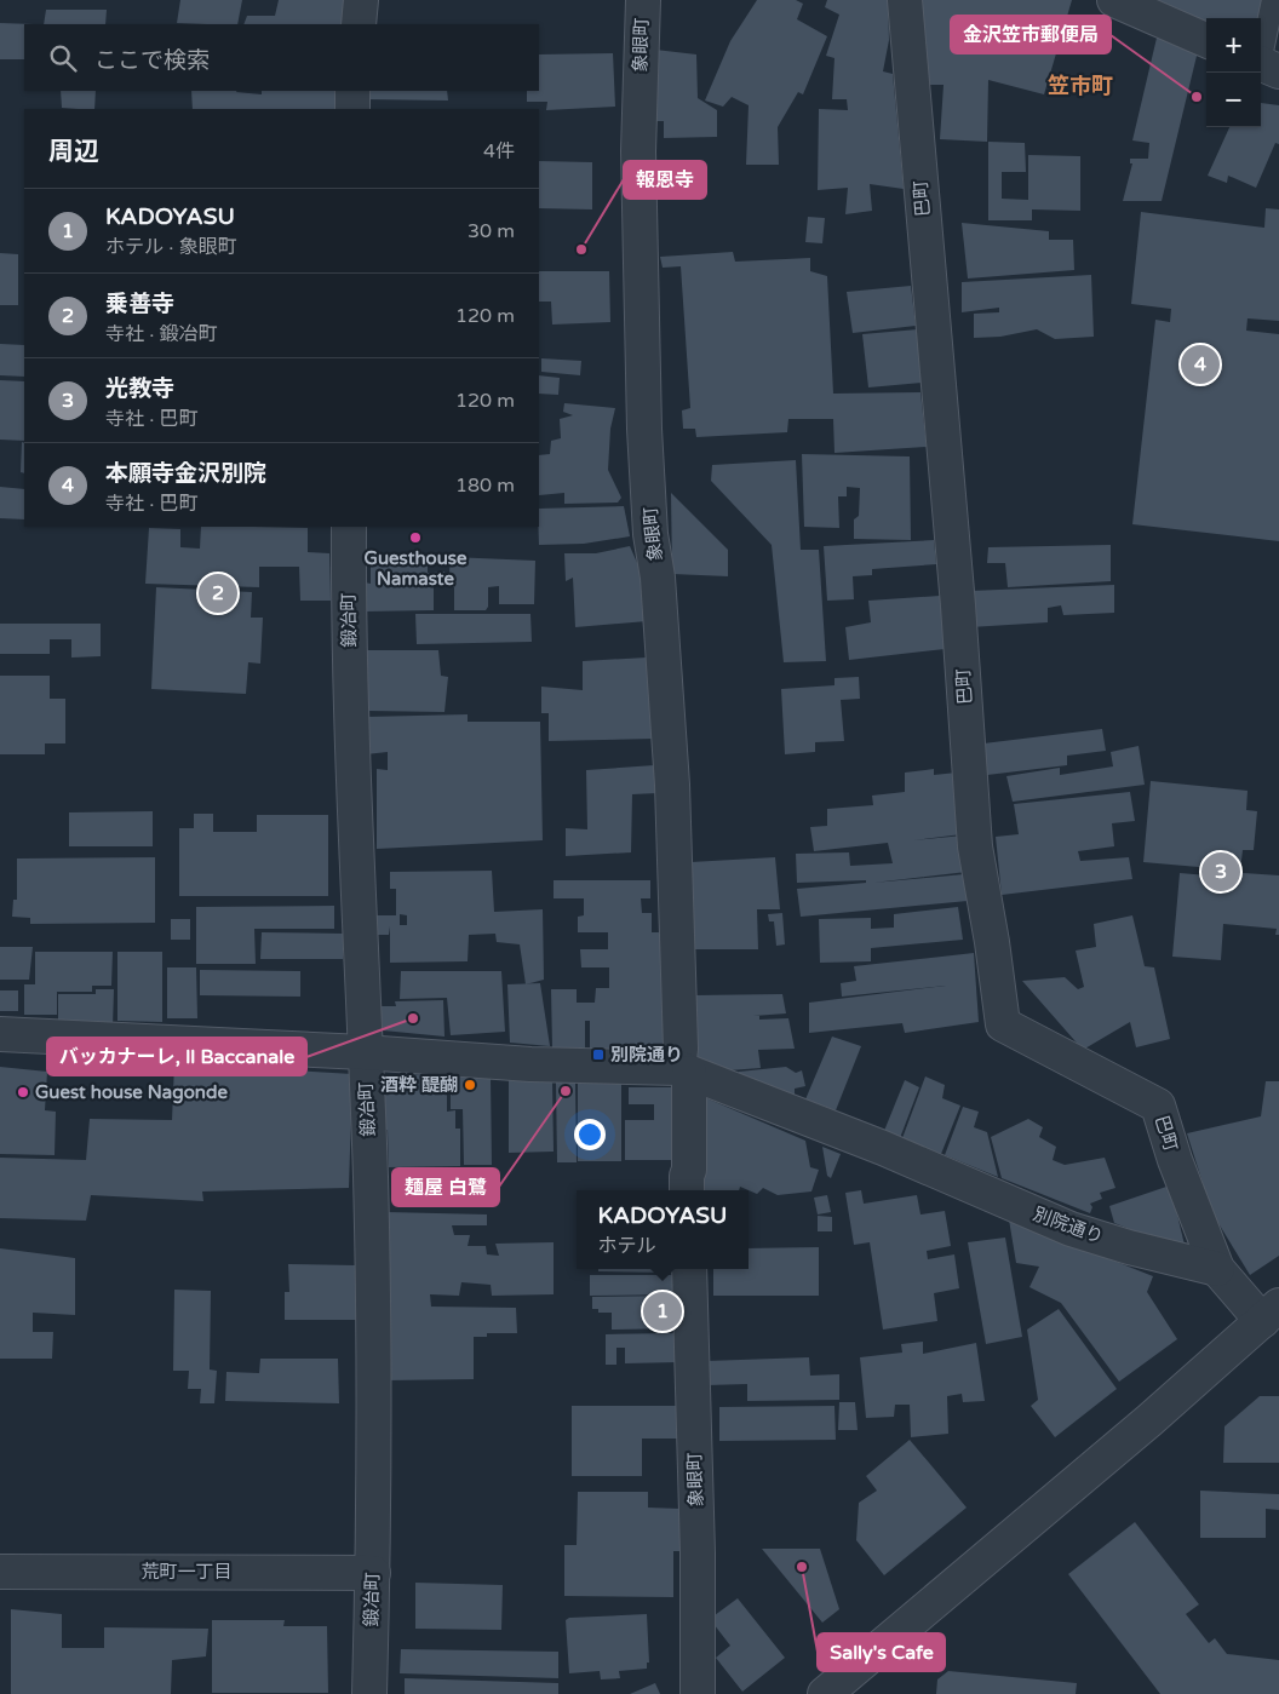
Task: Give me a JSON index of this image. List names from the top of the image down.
{
  "streets": {
    "street": [
      "象眼町",
      "巴町",
      "鍛冶町",
      "別院通り",
      "荒町一丁目"
    ]
  },
  "crossings": [
    ["象眼町", "別院通り"],
    ["巴町", "別院通り"],
    ["鍛冶町", "別院通り"],
    ["鍛冶町", "荒町一丁目"]
  ],
  "districts": ["笠市町"],
  "places": {
    "other": [
      "金沢笠市郵便局",
      "報恩寺",
      "Guesthouse Namaste",
      "バッカナーレ, Il Baccanale",
      "酒粋 醍醐",
      "麺屋 白鷺",
      "Guest house Nagonde",
      "Sally's Cafe"
    ],
    "transit": ["別院通り"]
  },
  "page": {
    "map_buttons": ["+", "−"],
    "search": "ここで検索",
    "heading": ["周辺", "4件"],
    "list": [
      {
        "mark": "1",
        "name": "KADOYASU",
        "note": "ホテル · 象眼町",
        "value": "30 m"
      },
      {
        "mark": "2",
        "name": "乗善寺",
        "note": "寺社 · 鍛冶町",
        "value": "120 m"
      },
      {
        "mark": "3",
        "name": "光教寺",
        "note": "寺社 · 巴町",
        "value": "120 m"
      },
      {
        "mark": "4",
        "name": "本願寺金沢別院",
        "note": "寺社 · 巴町",
        "value": "180 m"
      }
    ],
    "pins": [
      "4",
      "2",
      "3",
      "1"
    ],
    "popup": ["KADOYASU", "ホテル"]
  }
}
